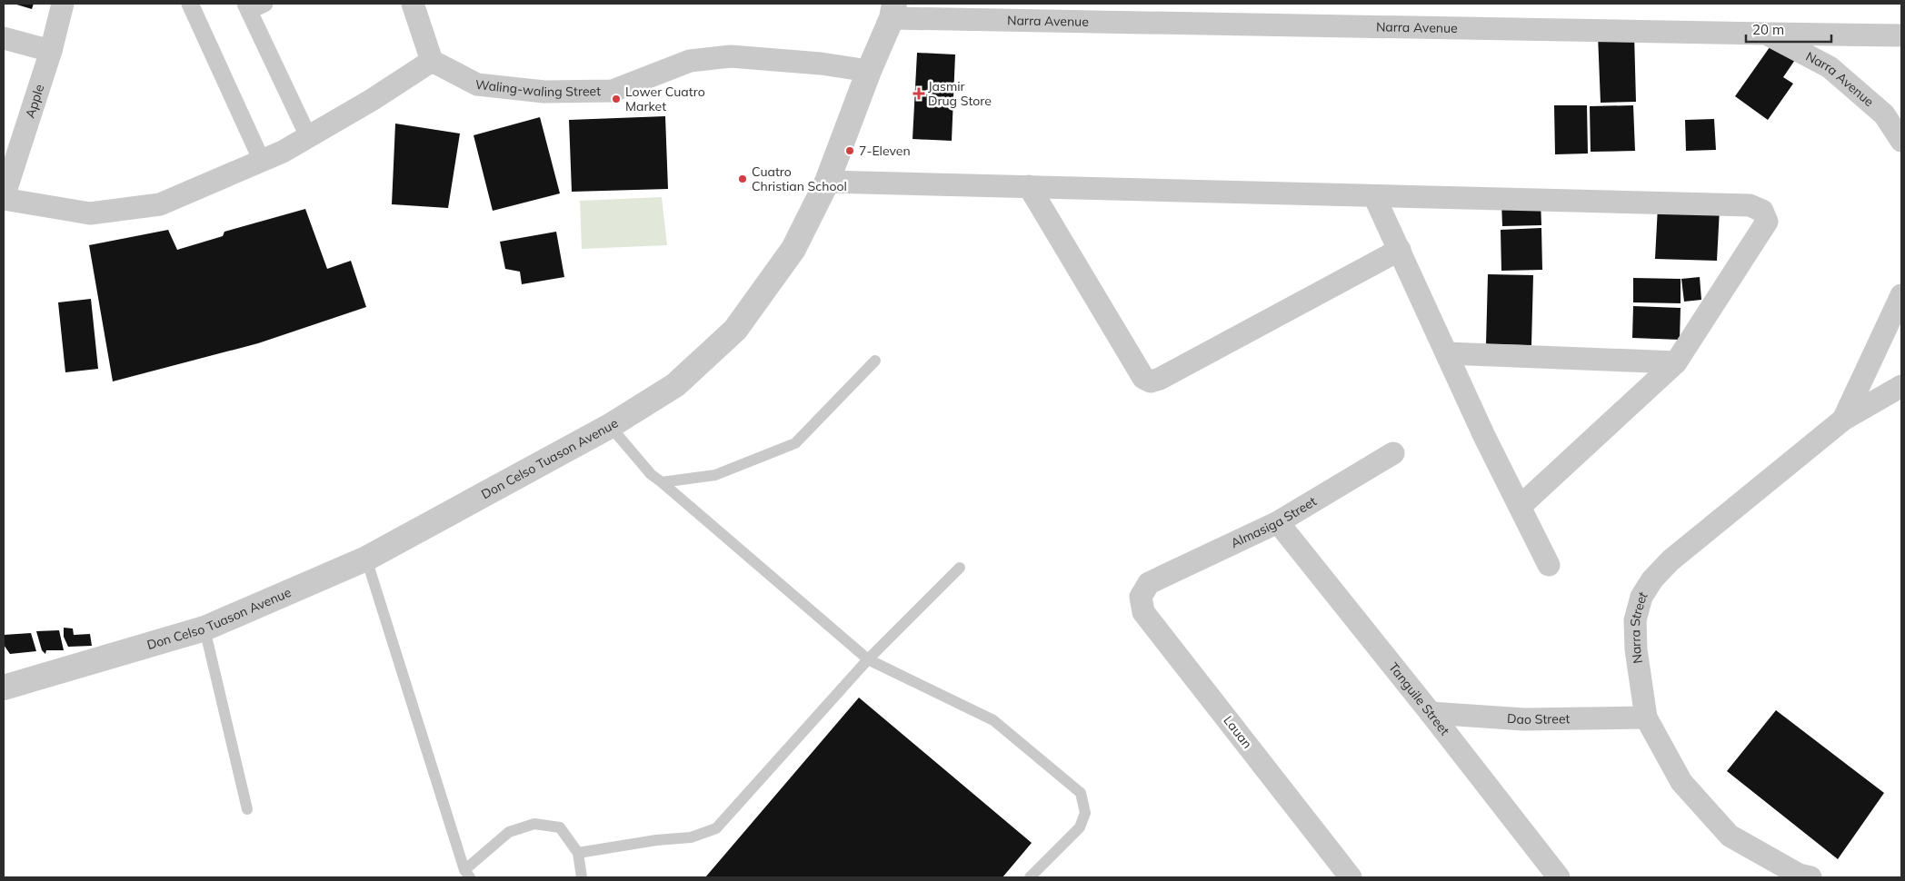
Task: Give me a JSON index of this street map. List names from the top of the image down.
{
  "streets": {
    "street": [
      "Narra Avenue",
      "Waling-waling Street",
      "Apple",
      "Don Celso Tuason Avenue",
      "Almasiga Street",
      "Narra Street",
      "Tanguile Street",
      "Dao Street",
      "Lauan"
    ]
  },
  "crossings": [
    ["Narra Avenue", "Don Celso Tuason Avenue"],
    ["Waling-waling Street", "Don Celso Tuason Avenue"],
    ["Almasiga Street", "Tanguile Street"],
    ["Almasiga Street", "Lauan"],
    ["Narra Street", "Dao Street"],
    ["Tanguile Street", "Dao Street"]
  ],
  "places": {
    "health": ["Jasmir Drug Store"],
    "other": ["Lower Cuatro Market", "7-Eleven", "Cuatro Christian School"]
  },
  "scale_bar": "20 m"
}
